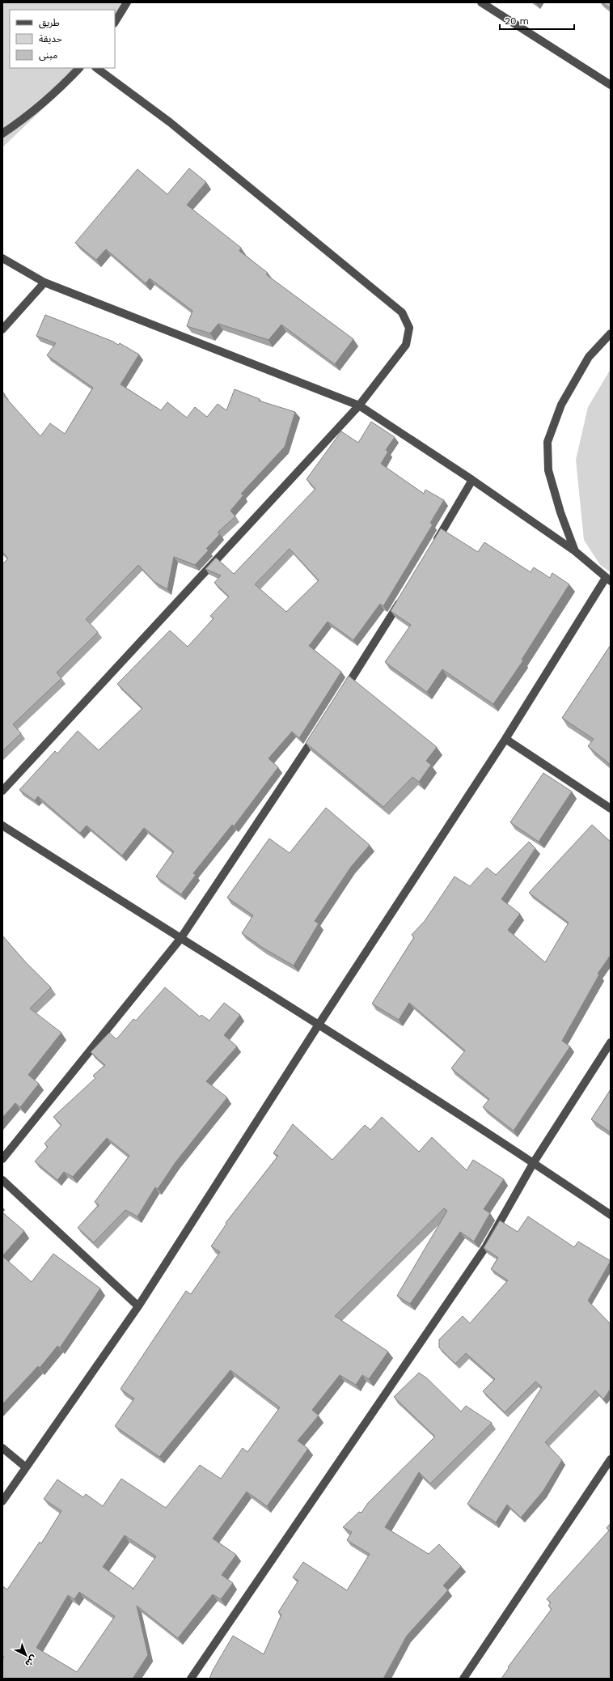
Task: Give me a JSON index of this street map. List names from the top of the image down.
{
  "legend": ["طريق", "حديقة", "مبنى"],
  "scale_bar": "20 m",
  "north": "bottom right"
}
